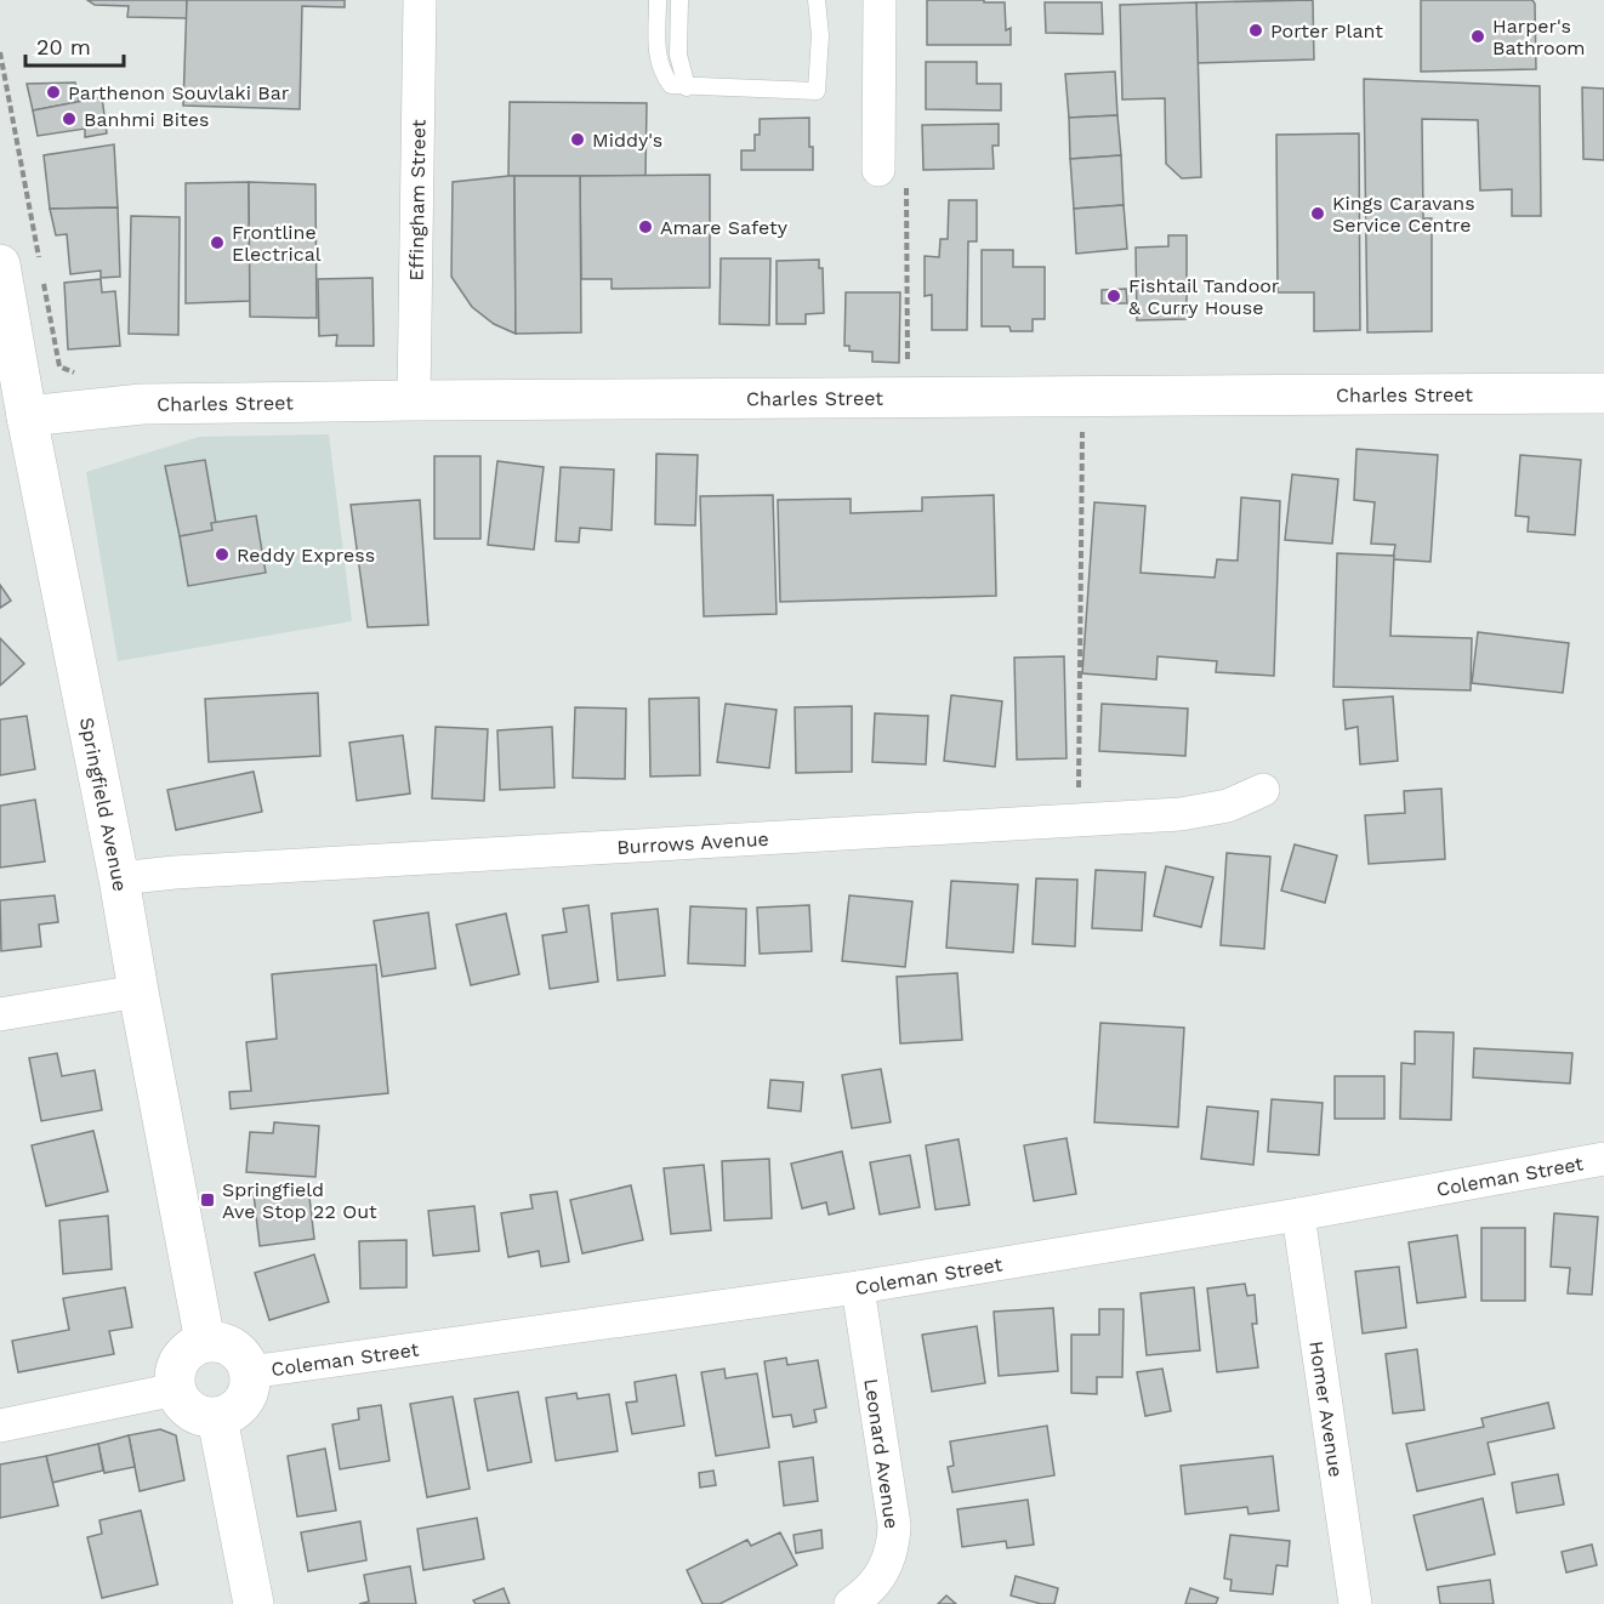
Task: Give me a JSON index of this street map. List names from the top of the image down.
{
  "streets": {
    "street": [
      "Effingham Street",
      "Charles Street",
      "Springfield Avenue",
      "Burrows Avenue",
      "Coleman Street",
      "Homer Avenue",
      "Leonard Avenue"
    ]
  },
  "crossings": [
    ["Effingham Street", "Charles Street"],
    ["Charles Street", "Springfield Avenue"],
    ["Springfield Avenue", "Burrows Avenue"],
    ["Springfield Avenue", "Coleman Street"],
    ["Coleman Street", "Homer Avenue"],
    ["Coleman Street", "Leonard Avenue"]
  ],
  "places": {
    "other": [
      "Porter Plant",
      "Harper's Bathroom",
      "Parthenon Souvlaki Bar",
      "Banhmi Bites",
      "Middy's",
      "Kings Caravans Service Centre",
      "Amare Safety",
      "Frontline Electrical",
      "Fishtail Tandoor & Curry House",
      "Reddy Express"
    ],
    "transit": ["Springfield Ave Stop 22 Out"]
  },
  "scale_bar": "20 m"
}
